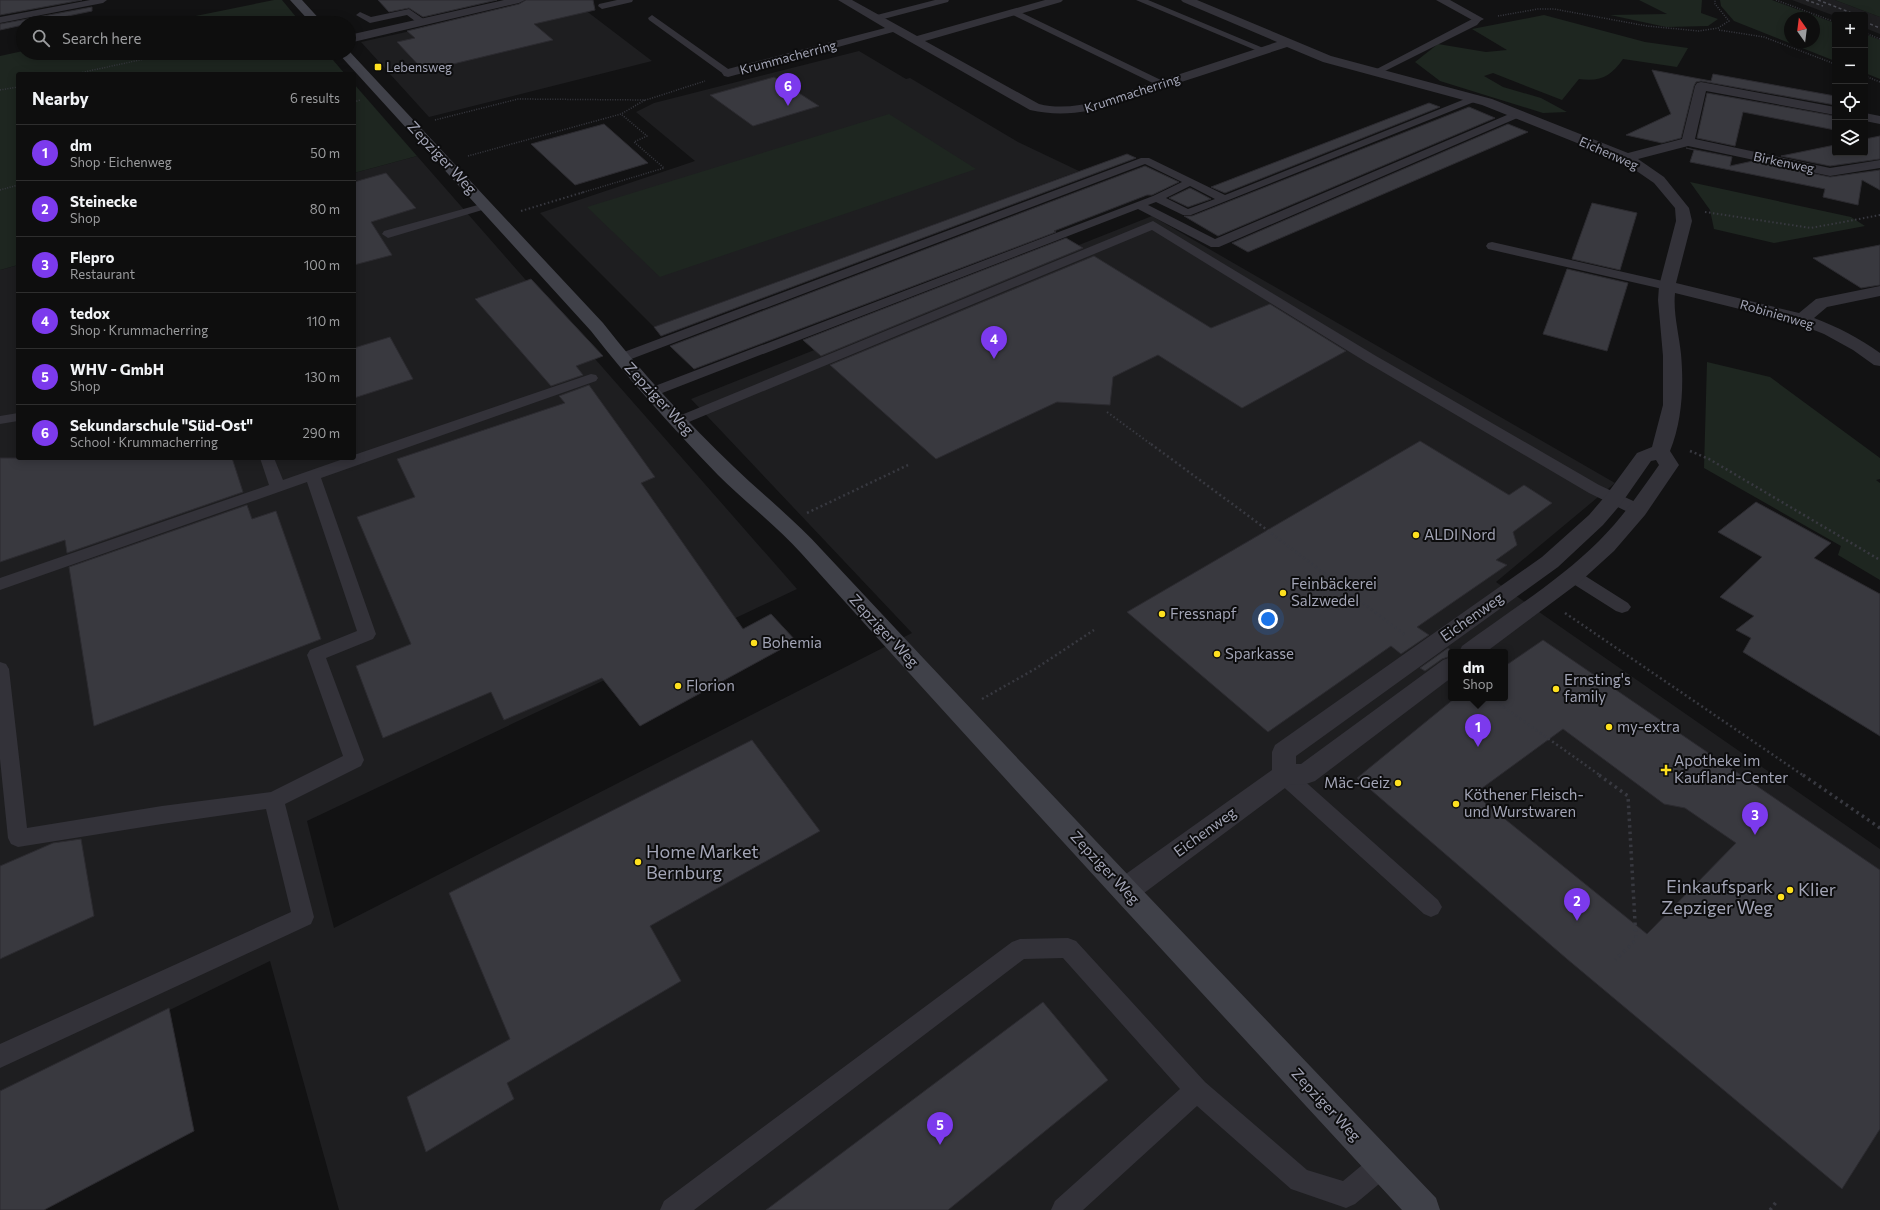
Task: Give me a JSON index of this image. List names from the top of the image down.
{
  "streets": {
    "street": [
      "Krummacherring",
      "Eichenweg",
      "Zepziger Weg",
      "Birkenweg",
      "Robinienweg"
    ]
  },
  "crossings": [
    ["Krummacherring", "Eichenweg"],
    ["Eichenweg", "Zepziger Weg"],
    ["Eichenweg", "Birkenweg"]
  ],
  "places": {
    "transit": ["Lebensweg"],
    "other": [
      "ALDI Nord",
      "Feinbäckerei Salzwedel",
      "Fressnapf",
      "Bohemia",
      "Sparkasse",
      "Florion",
      "Ernsting's family",
      "my-extra",
      "Mäc-Geiz",
      "Köthener Fleisch- und Wurstwaren",
      "Home Market Bernburg",
      "Klier",
      "Einkaufspark Zepziger Weg"
    ],
    "health": ["Apotheke im Kaufland-Center"]
  },
  "north": "top",
  "page": {
    "map_buttons": ["+", "−"],
    "search": "Search here",
    "heading": ["Nearby", "6 results"],
    "pins": [
      "6",
      "4",
      "1",
      "3",
      "2",
      "5"
    ],
    "list": [
      {
        "mark": "1",
        "name": "dm",
        "note": "Shop · Eichenweg",
        "value": "50 m"
      },
      {
        "mark": "2",
        "name": "Steinecke",
        "note": "Shop",
        "value": "80 m"
      },
      {
        "mark": "3",
        "name": "Flepro",
        "note": "Restaurant",
        "value": "100 m"
      },
      {
        "mark": "4",
        "name": "tedox",
        "note": "Shop · Krummacherring",
        "value": "110 m"
      },
      {
        "mark": "5",
        "name": "WHV - GmbH",
        "note": "Shop",
        "value": "130 m"
      },
      {
        "mark": "6",
        "name": "Sekundarschule \"Süd-Ost\"",
        "note": "School · Krummacherring",
        "value": "290 m"
      }
    ],
    "popup": ["dm", "Shop"]
  }
}
